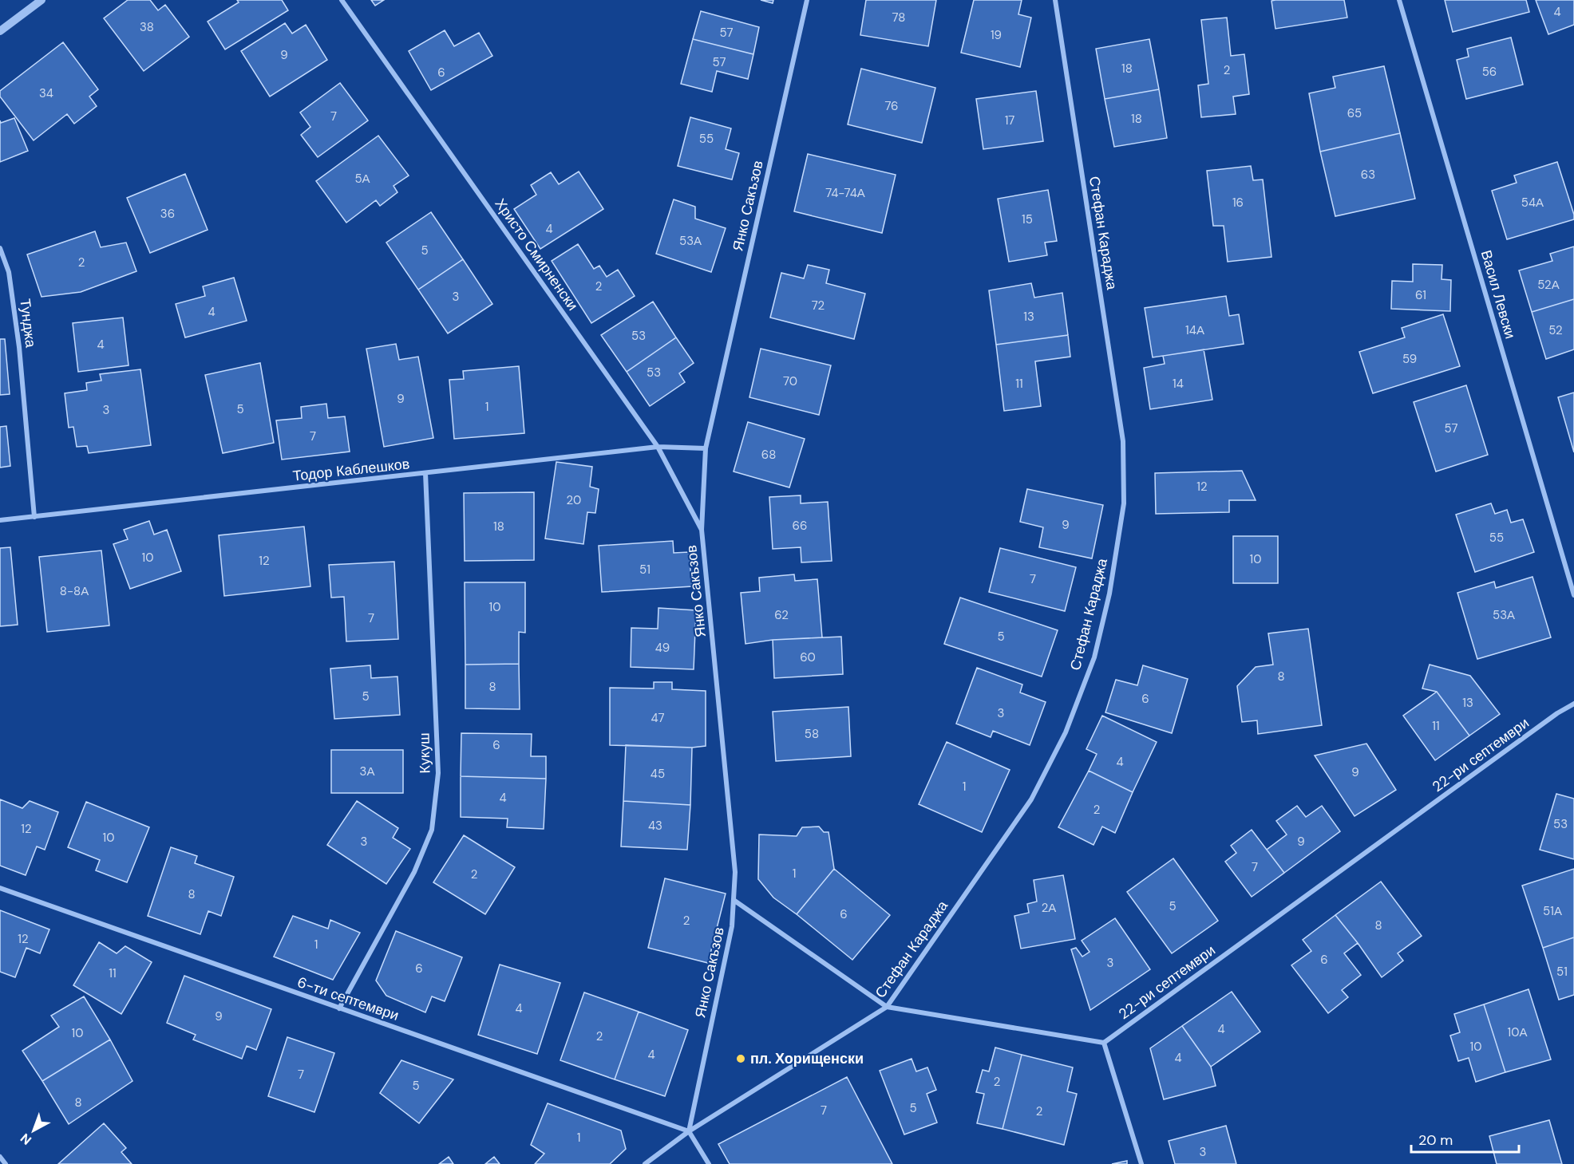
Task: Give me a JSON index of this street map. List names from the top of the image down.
{
  "streets": {
    "street": [
      "Янко Сакъзов",
      "Стефан Караджа",
      "Христо Смирненски",
      "Васил Левски",
      "Тунджа",
      "Тодор Каблешков",
      "Кукуш",
      "22-ри септември",
      "6-ти септември"
    ]
  },
  "crossings": [
    ["Янко Сакъзов", "Стефан Караджа"],
    ["Янко Сакъзов", "Христо Смирненски"],
    ["Янко Сакъзов", "Тодор Каблешков"],
    ["Янко Сакъзов", "6-ти септември"],
    ["Стефан Караджа", "6-ти септември"],
    ["Христо Смирненски", "Тодор Каблешков"],
    ["Тунджа", "Тодор Каблешков"],
    ["Тодор Каблешков", "Кукуш"],
    ["Кукуш", "6-ти септември"]
  ],
  "places": ["пл. Хорищенски"],
  "house_numbers": [
    "4",
    "78",
    "38",
    "57",
    "19",
    "9",
    "57",
    "18",
    "2",
    "56",
    "6",
    "34",
    "76",
    "65",
    "7",
    "18",
    "17",
    "55",
    "63",
    "5А",
    "74-74А",
    "16",
    "54А",
    "36",
    "15",
    "4",
    "53А",
    "5",
    "2",
    "52А",
    "2",
    "61",
    "3",
    "72",
    "4",
    "13",
    "14А",
    "52",
    "53",
    "4",
    "59",
    "53",
    "70",
    "11",
    "14",
    "9",
    "1",
    "5",
    "3",
    "57",
    "7",
    "68",
    "12",
    "20",
    "9",
    "66",
    "18",
    "55",
    "10",
    "10",
    "12",
    "51",
    "7",
    "8-8А",
    "10",
    "62",
    "53А",
    "7",
    "5",
    "49",
    "60",
    "8",
    "8",
    "5",
    "6",
    "13",
    "3",
    "47",
    "11",
    "58",
    "6",
    "4",
    "3А",
    "9",
    "45",
    "1",
    "4",
    "2",
    "53",
    "43",
    "12",
    "10",
    "3",
    "9",
    "7",
    "1",
    "2",
    "8",
    "5",
    "2А",
    "51А",
    "6",
    "2",
    "8",
    "12",
    "1",
    "6",
    "3",
    "6",
    "51",
    "11",
    "4",
    "9",
    "4",
    "10А",
    "10",
    "2",
    "10",
    "4",
    "4",
    "7",
    "2",
    "5",
    "8",
    "5",
    "7",
    "2",
    "1",
    "3"
  ],
  "scale_bar": "20 m",
  "north": "bottom left"
}
